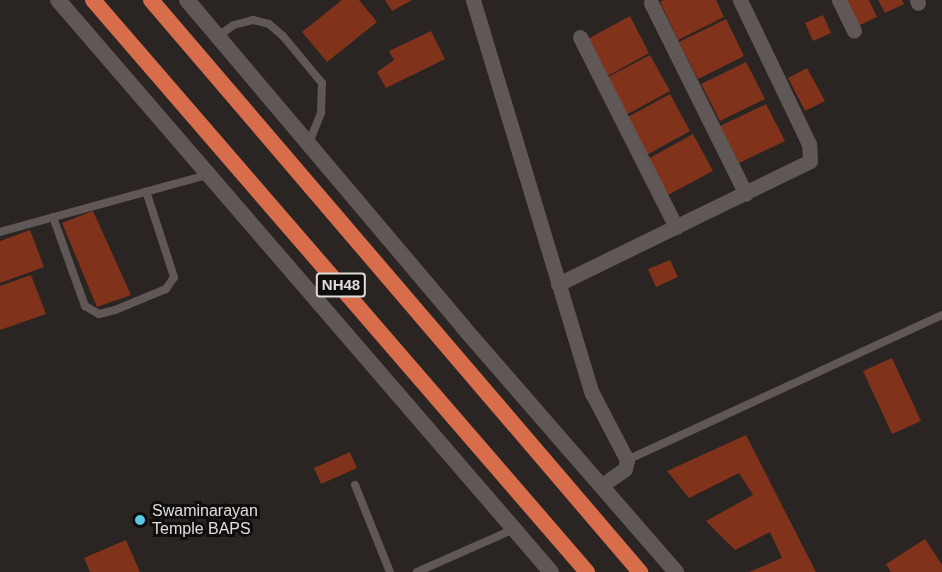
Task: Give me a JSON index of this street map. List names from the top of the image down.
{
  "streets": {
    "highway": ["NH48"]
  },
  "places": ["Swaminarayan Temple BAPS"]
}
